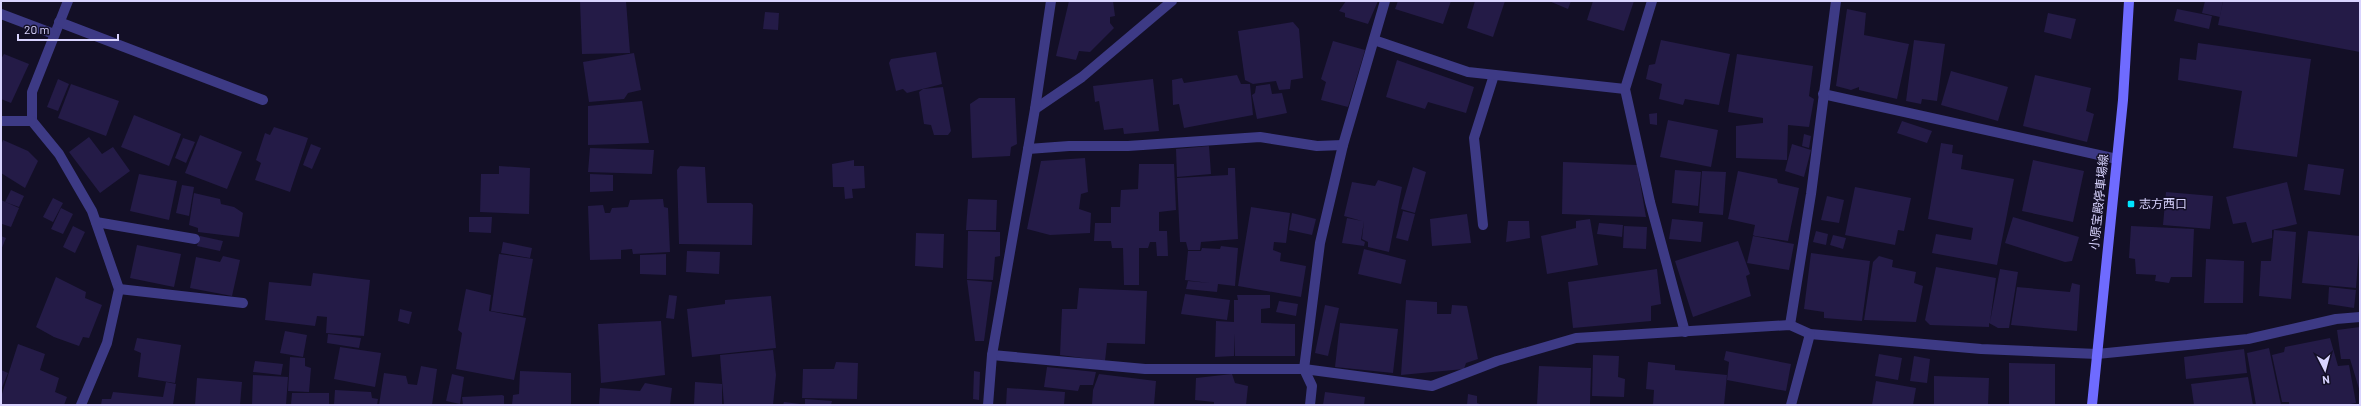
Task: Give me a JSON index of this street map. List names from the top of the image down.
{
  "streets": {
    "main road": ["小原宝殿停車場線"]
  },
  "places": {
    "transit": ["志方西口"]
  },
  "scale_bar": "20 m",
  "north": "bottom"
}
